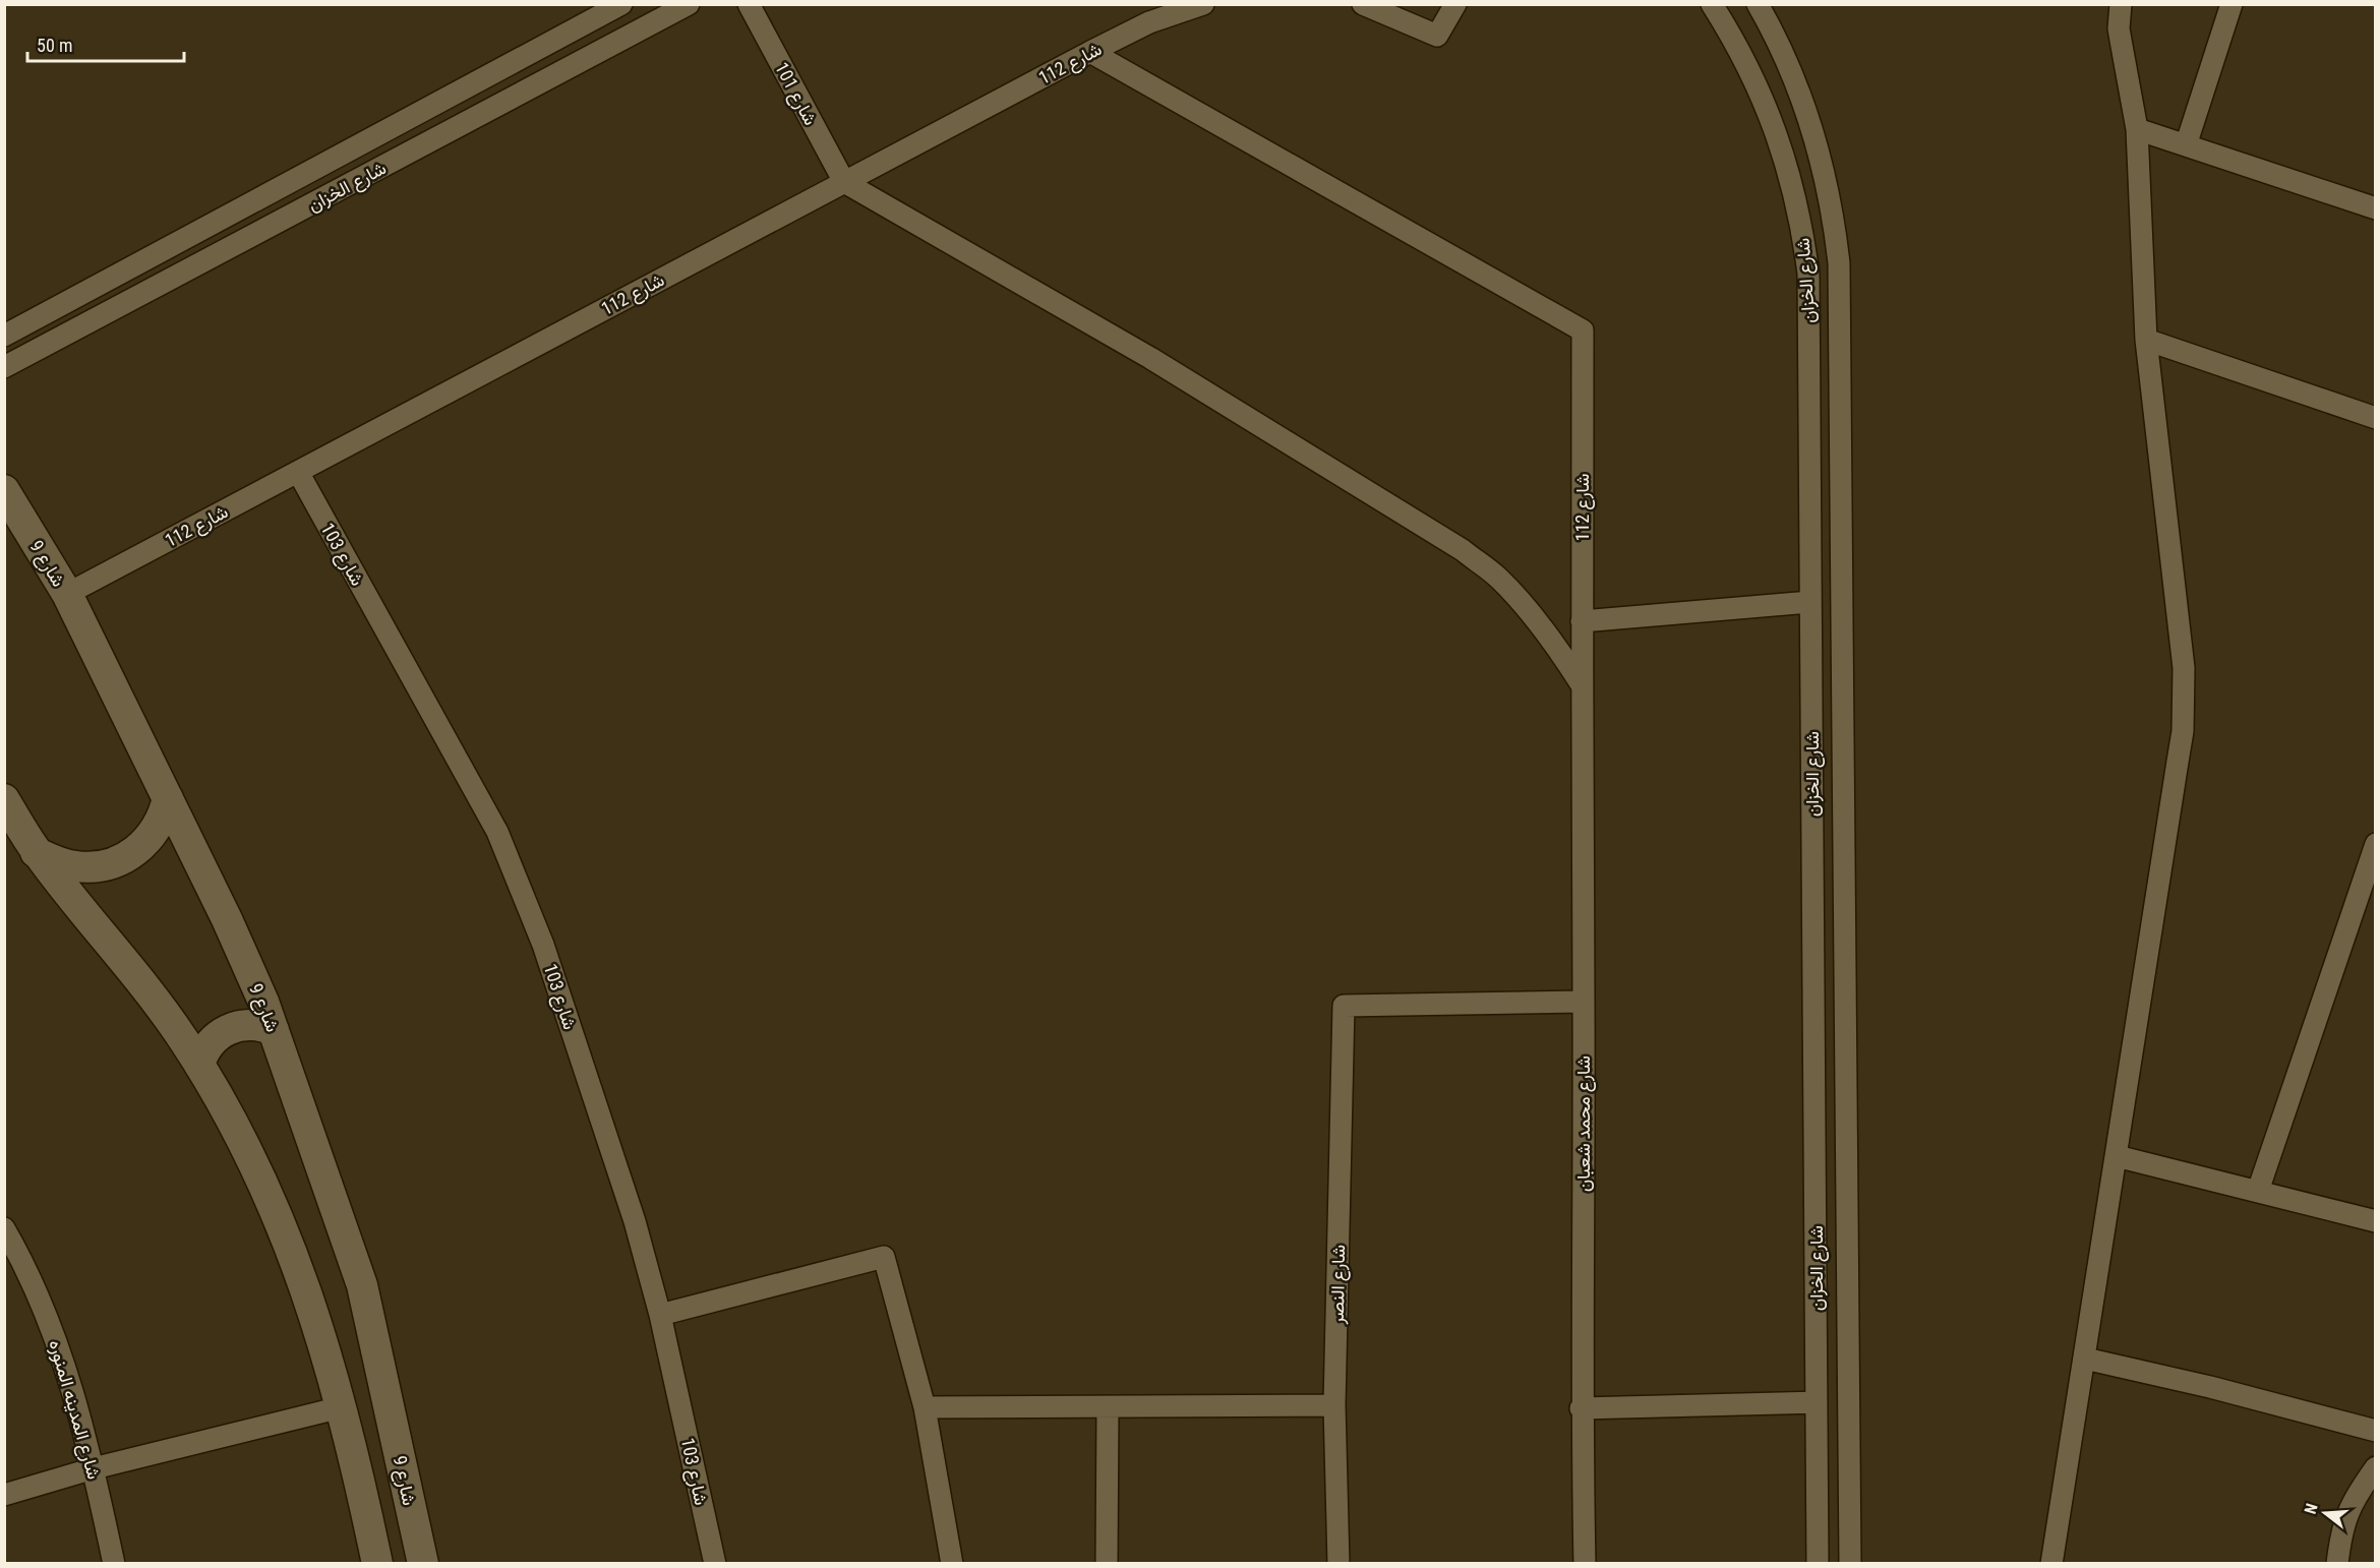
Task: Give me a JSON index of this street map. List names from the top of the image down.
{
  "streets": {
    "main road": ["شارع 9"],
    "street": [
      "شارع 112",
      "شارع 101",
      "شارع الخزان",
      "شارع 103",
      "شارع محمد شعبان",
      "شارع النصر",
      "شارع المدينه المنوره"
    ]
  },
  "crossings": [
    ["شارع 112", "شارع 101"],
    ["شارع 112", "شارع 103"],
    ["شارع 112", "شارع 9"],
    ["شارع 112", "شارع محمد شعبان"],
    ["شارع محمد شعبان", "شارع النصر"]
  ],
  "scale_bar": "50 m",
  "north": "left"
}
